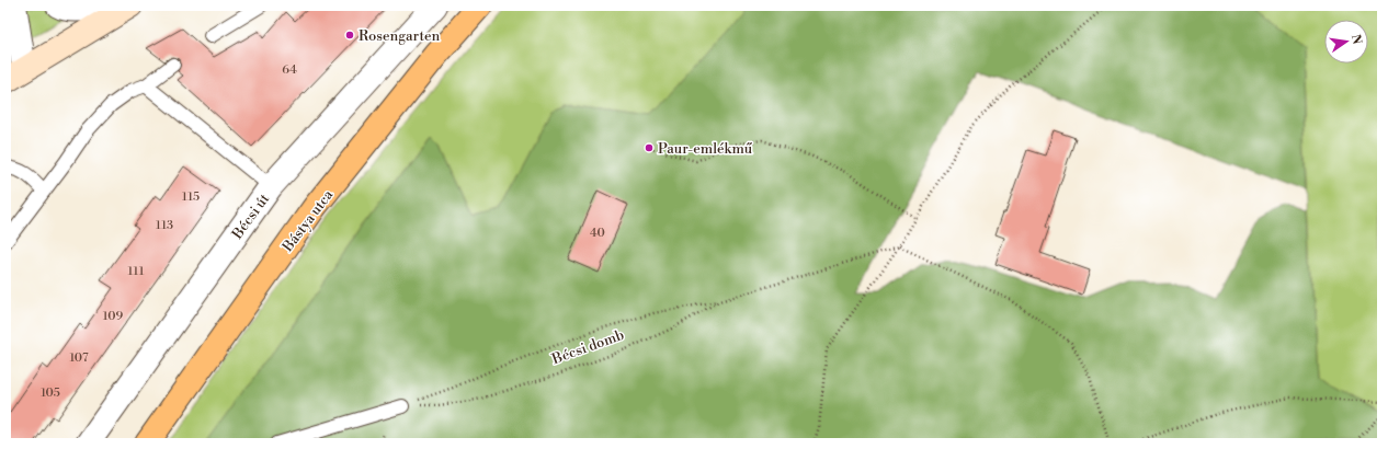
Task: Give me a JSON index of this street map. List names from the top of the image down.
{
  "streets": {
    "main road": ["Bástya utca"],
    "street": ["Bécsi út"],
    "path": ["Bécsi domb"]
  },
  "places": ["Rosengarten", "Paur-emlékmű"],
  "house_numbers": [
    "64",
    "115",
    "113",
    "40",
    "111",
    "109",
    "107",
    "105"
  ],
  "north": "right"
}
